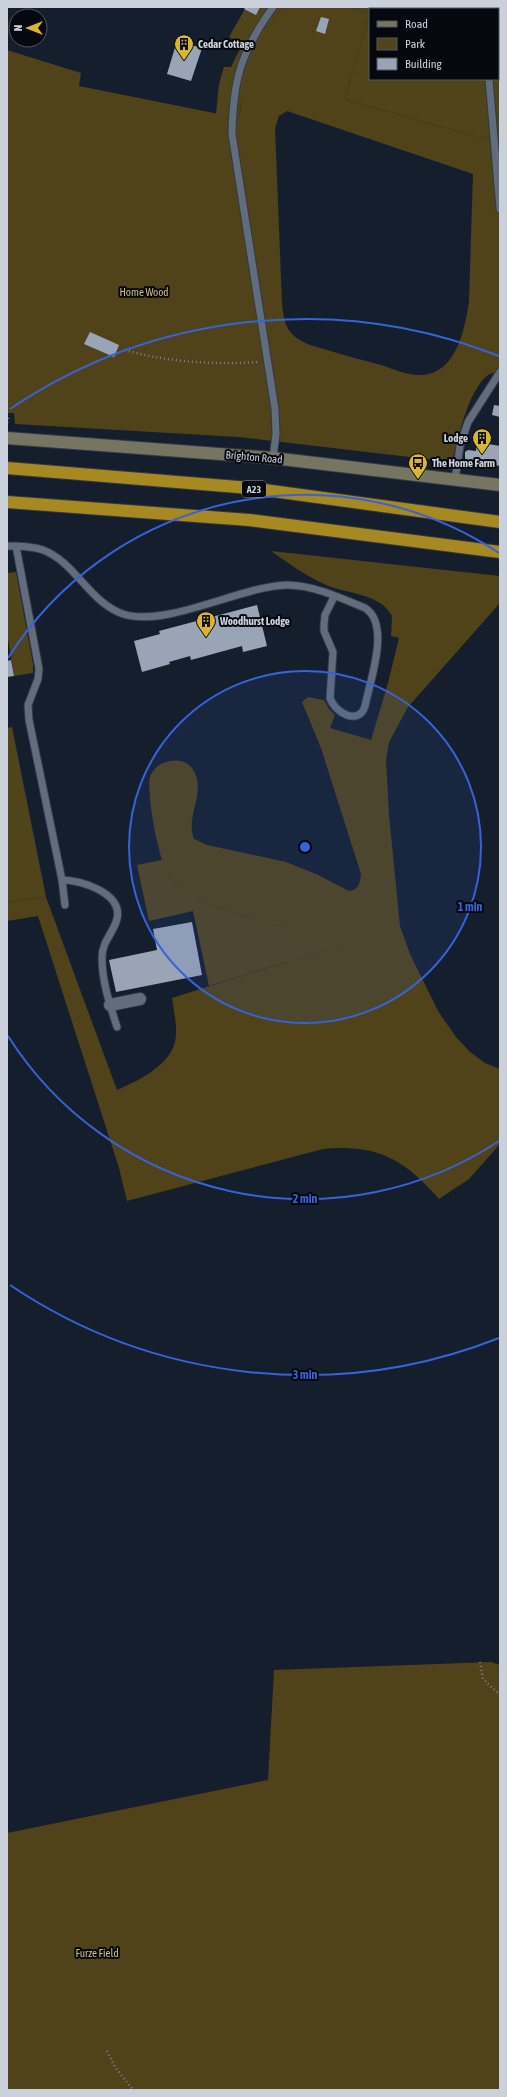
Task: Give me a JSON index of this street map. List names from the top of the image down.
{
  "streets": {
    "highway": ["A23"],
    "street": ["Brighton Road"]
  },
  "parks": ["Home Wood", "Furze Field"],
  "places": {
    "building": ["Cedar Cottage", "Lodge", "Woodhurst Lodge"],
    "bus stop": ["The Home Farm"]
  },
  "legend": ["Road", "Park", "Building"],
  "north": "left",
  "rings": ["1 min", "2 min", "3 min"]
}
